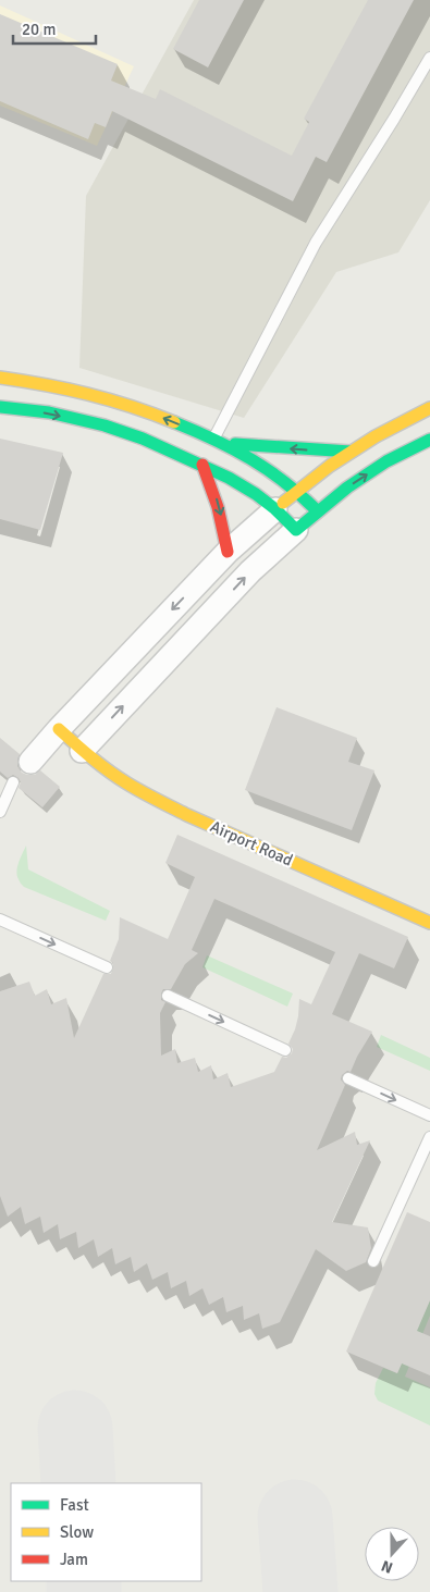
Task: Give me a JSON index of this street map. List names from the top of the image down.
{
  "streets": {
    "main road": ["Airport Road"]
  },
  "legend": ["Fast", "Slow", "Jam"],
  "scale_bar": "20 m",
  "north": "bottom"
}
